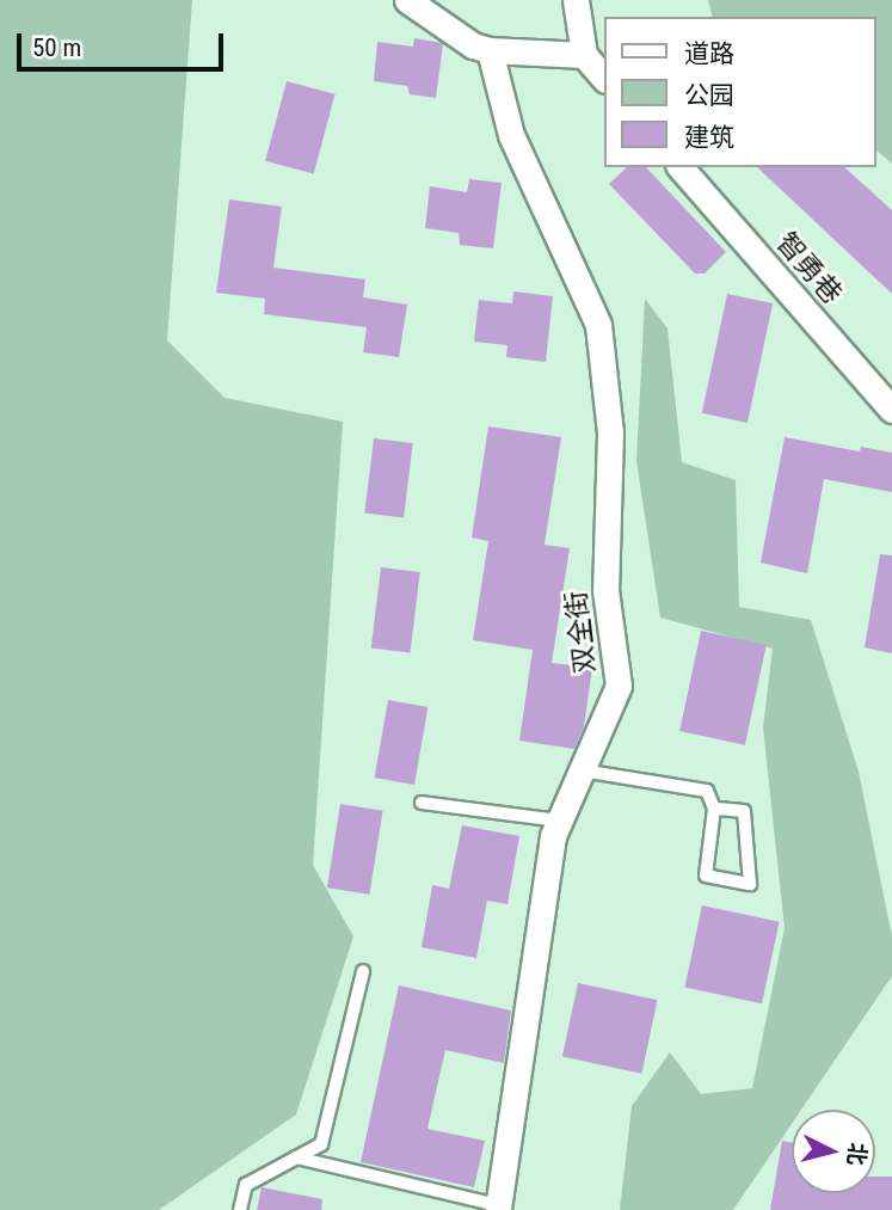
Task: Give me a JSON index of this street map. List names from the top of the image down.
{
  "streets": {
    "street": ["智勇巷", "双全街"]
  },
  "legend": ["道路", "公园", "建筑"],
  "scale_bar": "50 m",
  "north": "right"
}
